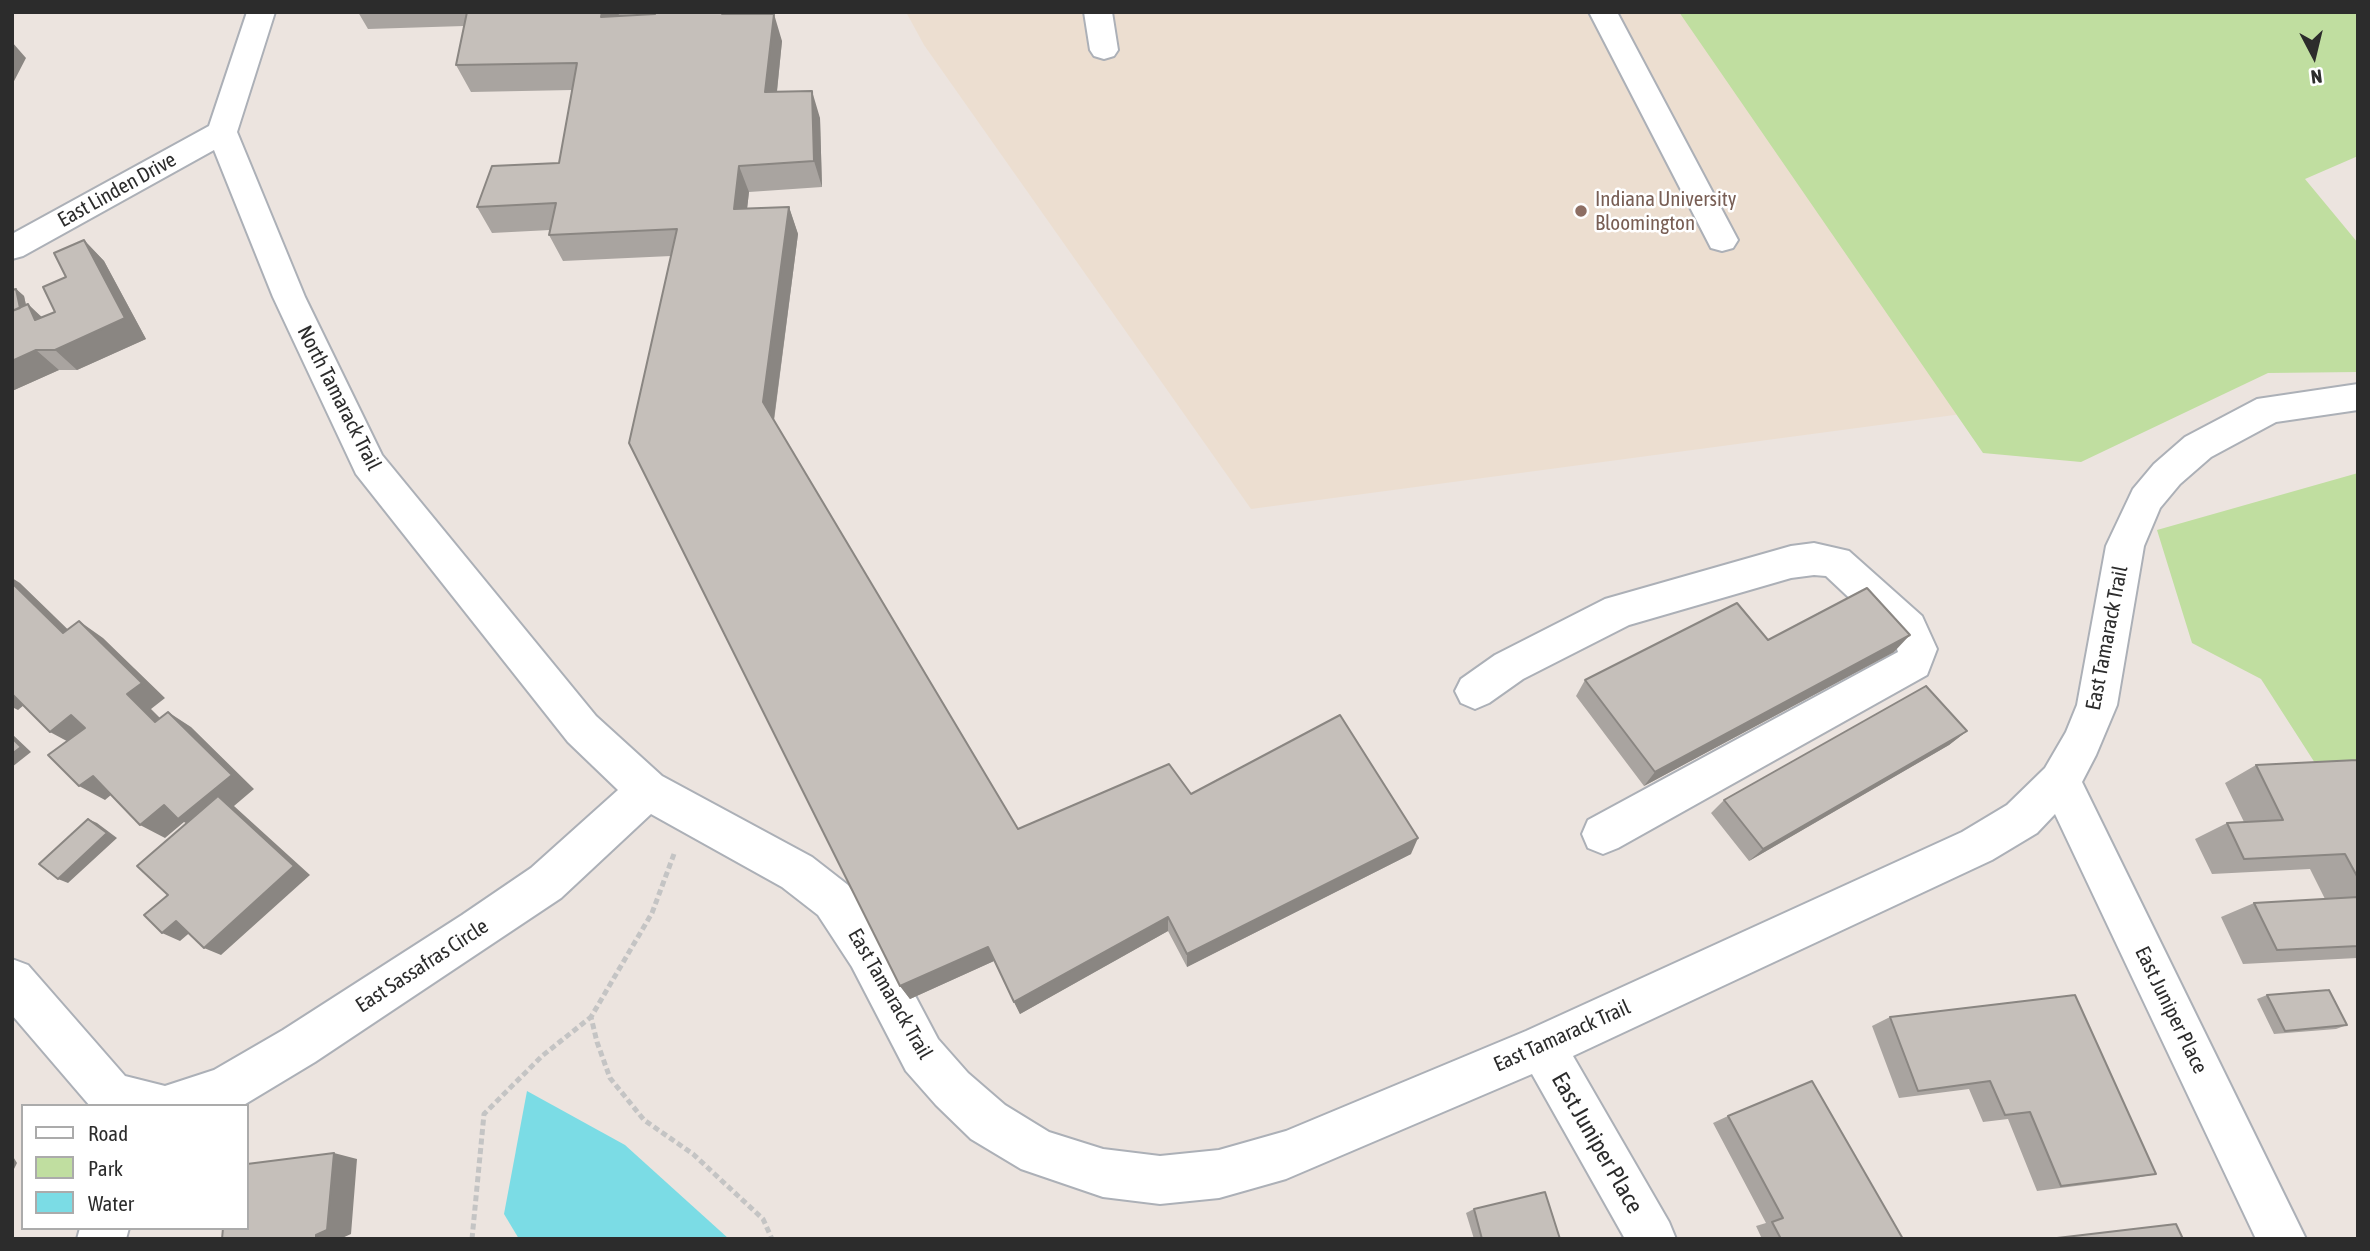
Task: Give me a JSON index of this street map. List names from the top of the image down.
{
  "streets": {
    "street": [
      "East Linden Drive",
      "North Tamarack Trail",
      "East Tamarack Trail",
      "East Sassafras Circle",
      "East Juniper Place"
    ]
  },
  "crossings": [
    ["East Linden Drive", "North Tamarack Trail"],
    ["North Tamarack Trail", "East Tamarack Trail"],
    ["North Tamarack Trail", "East Sassafras Circle"],
    ["East Tamarack Trail", "East Sassafras Circle"],
    ["East Tamarack Trail", "East Juniper Place"]
  ],
  "places": ["Indiana University Bloomington"],
  "legend": ["Road", "Park", "Water"],
  "north": "bottom"
}
